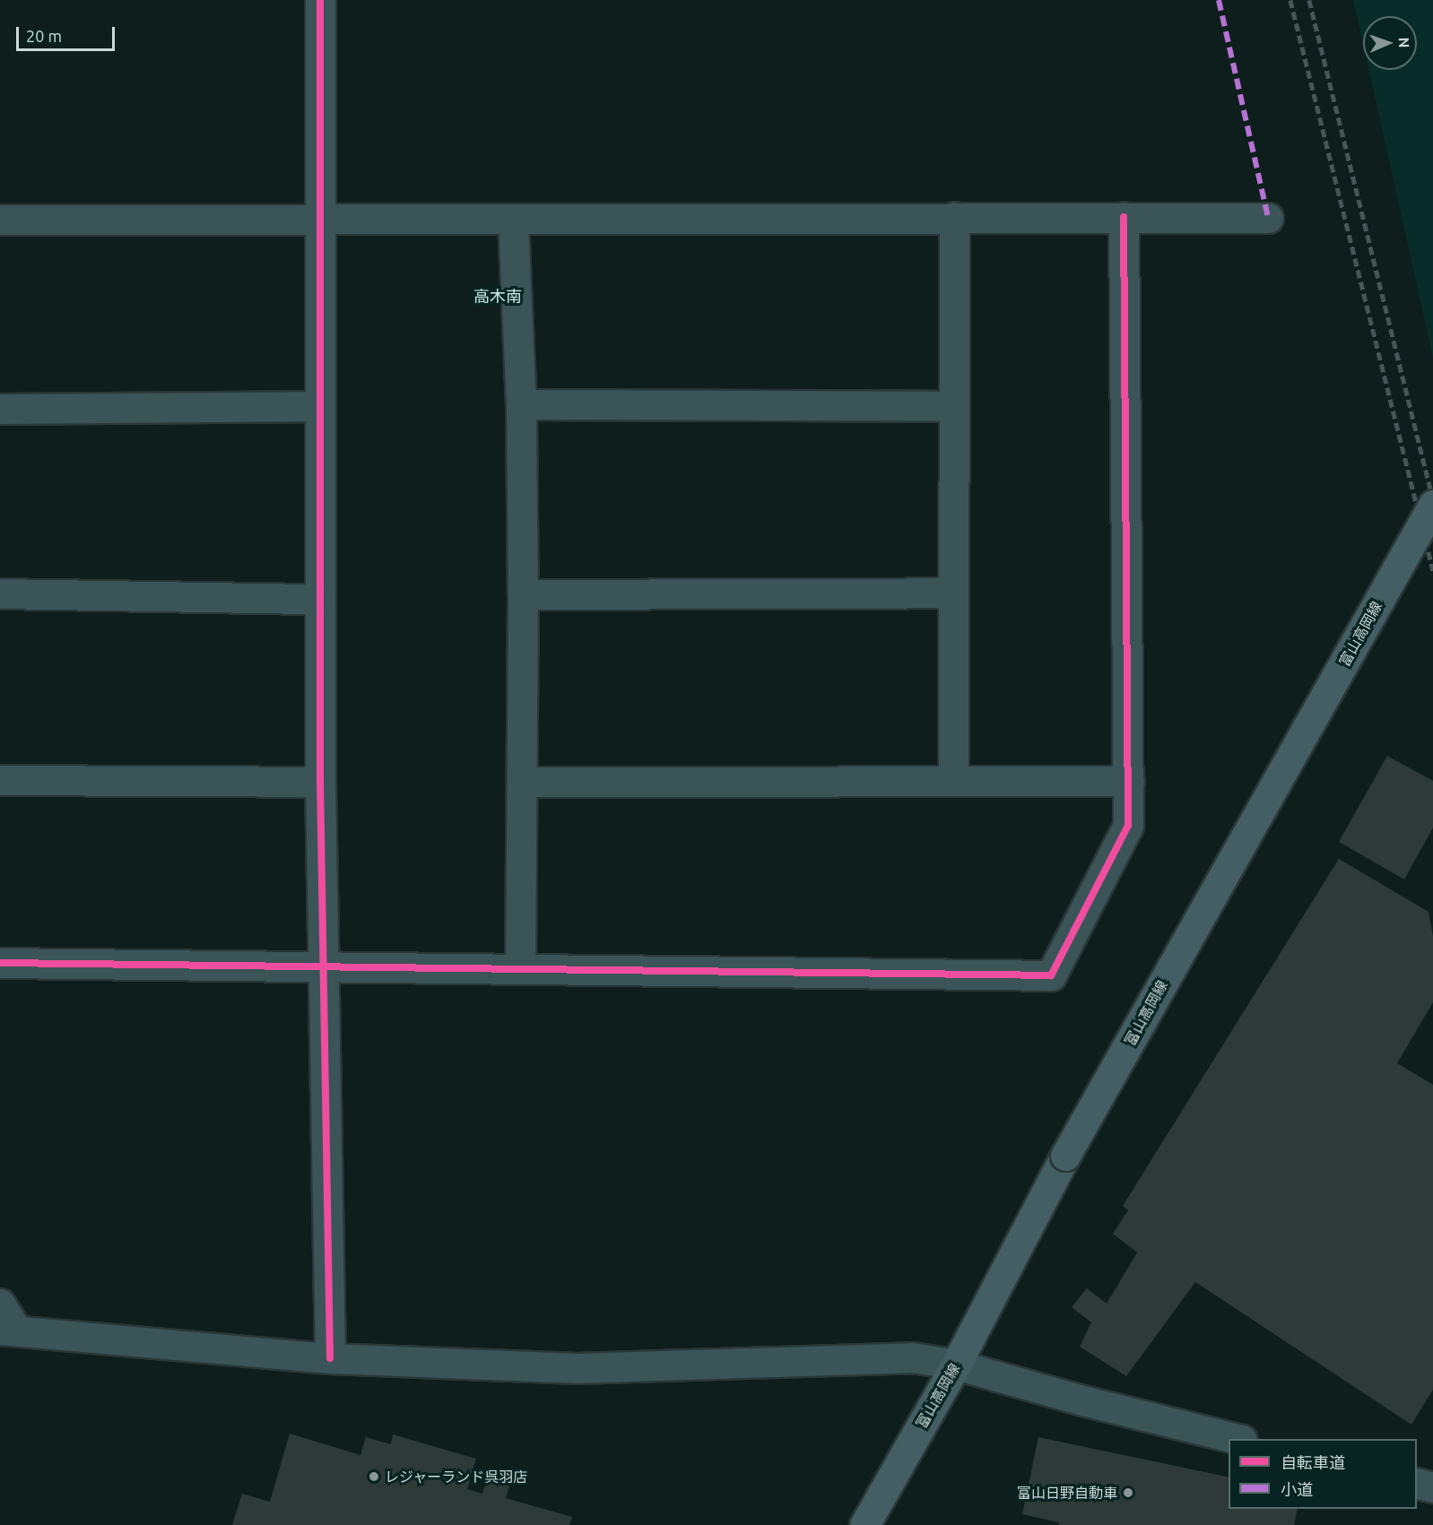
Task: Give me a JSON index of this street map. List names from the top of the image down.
{
  "streets": {
    "main road": ["富山高岡線"]
  },
  "districts": ["高木南"],
  "places": ["レジャーランド呉羽店", "富山日野自動車"],
  "legend": ["自転車道", "小道"],
  "scale_bar": "20 m",
  "north": "right"
}
